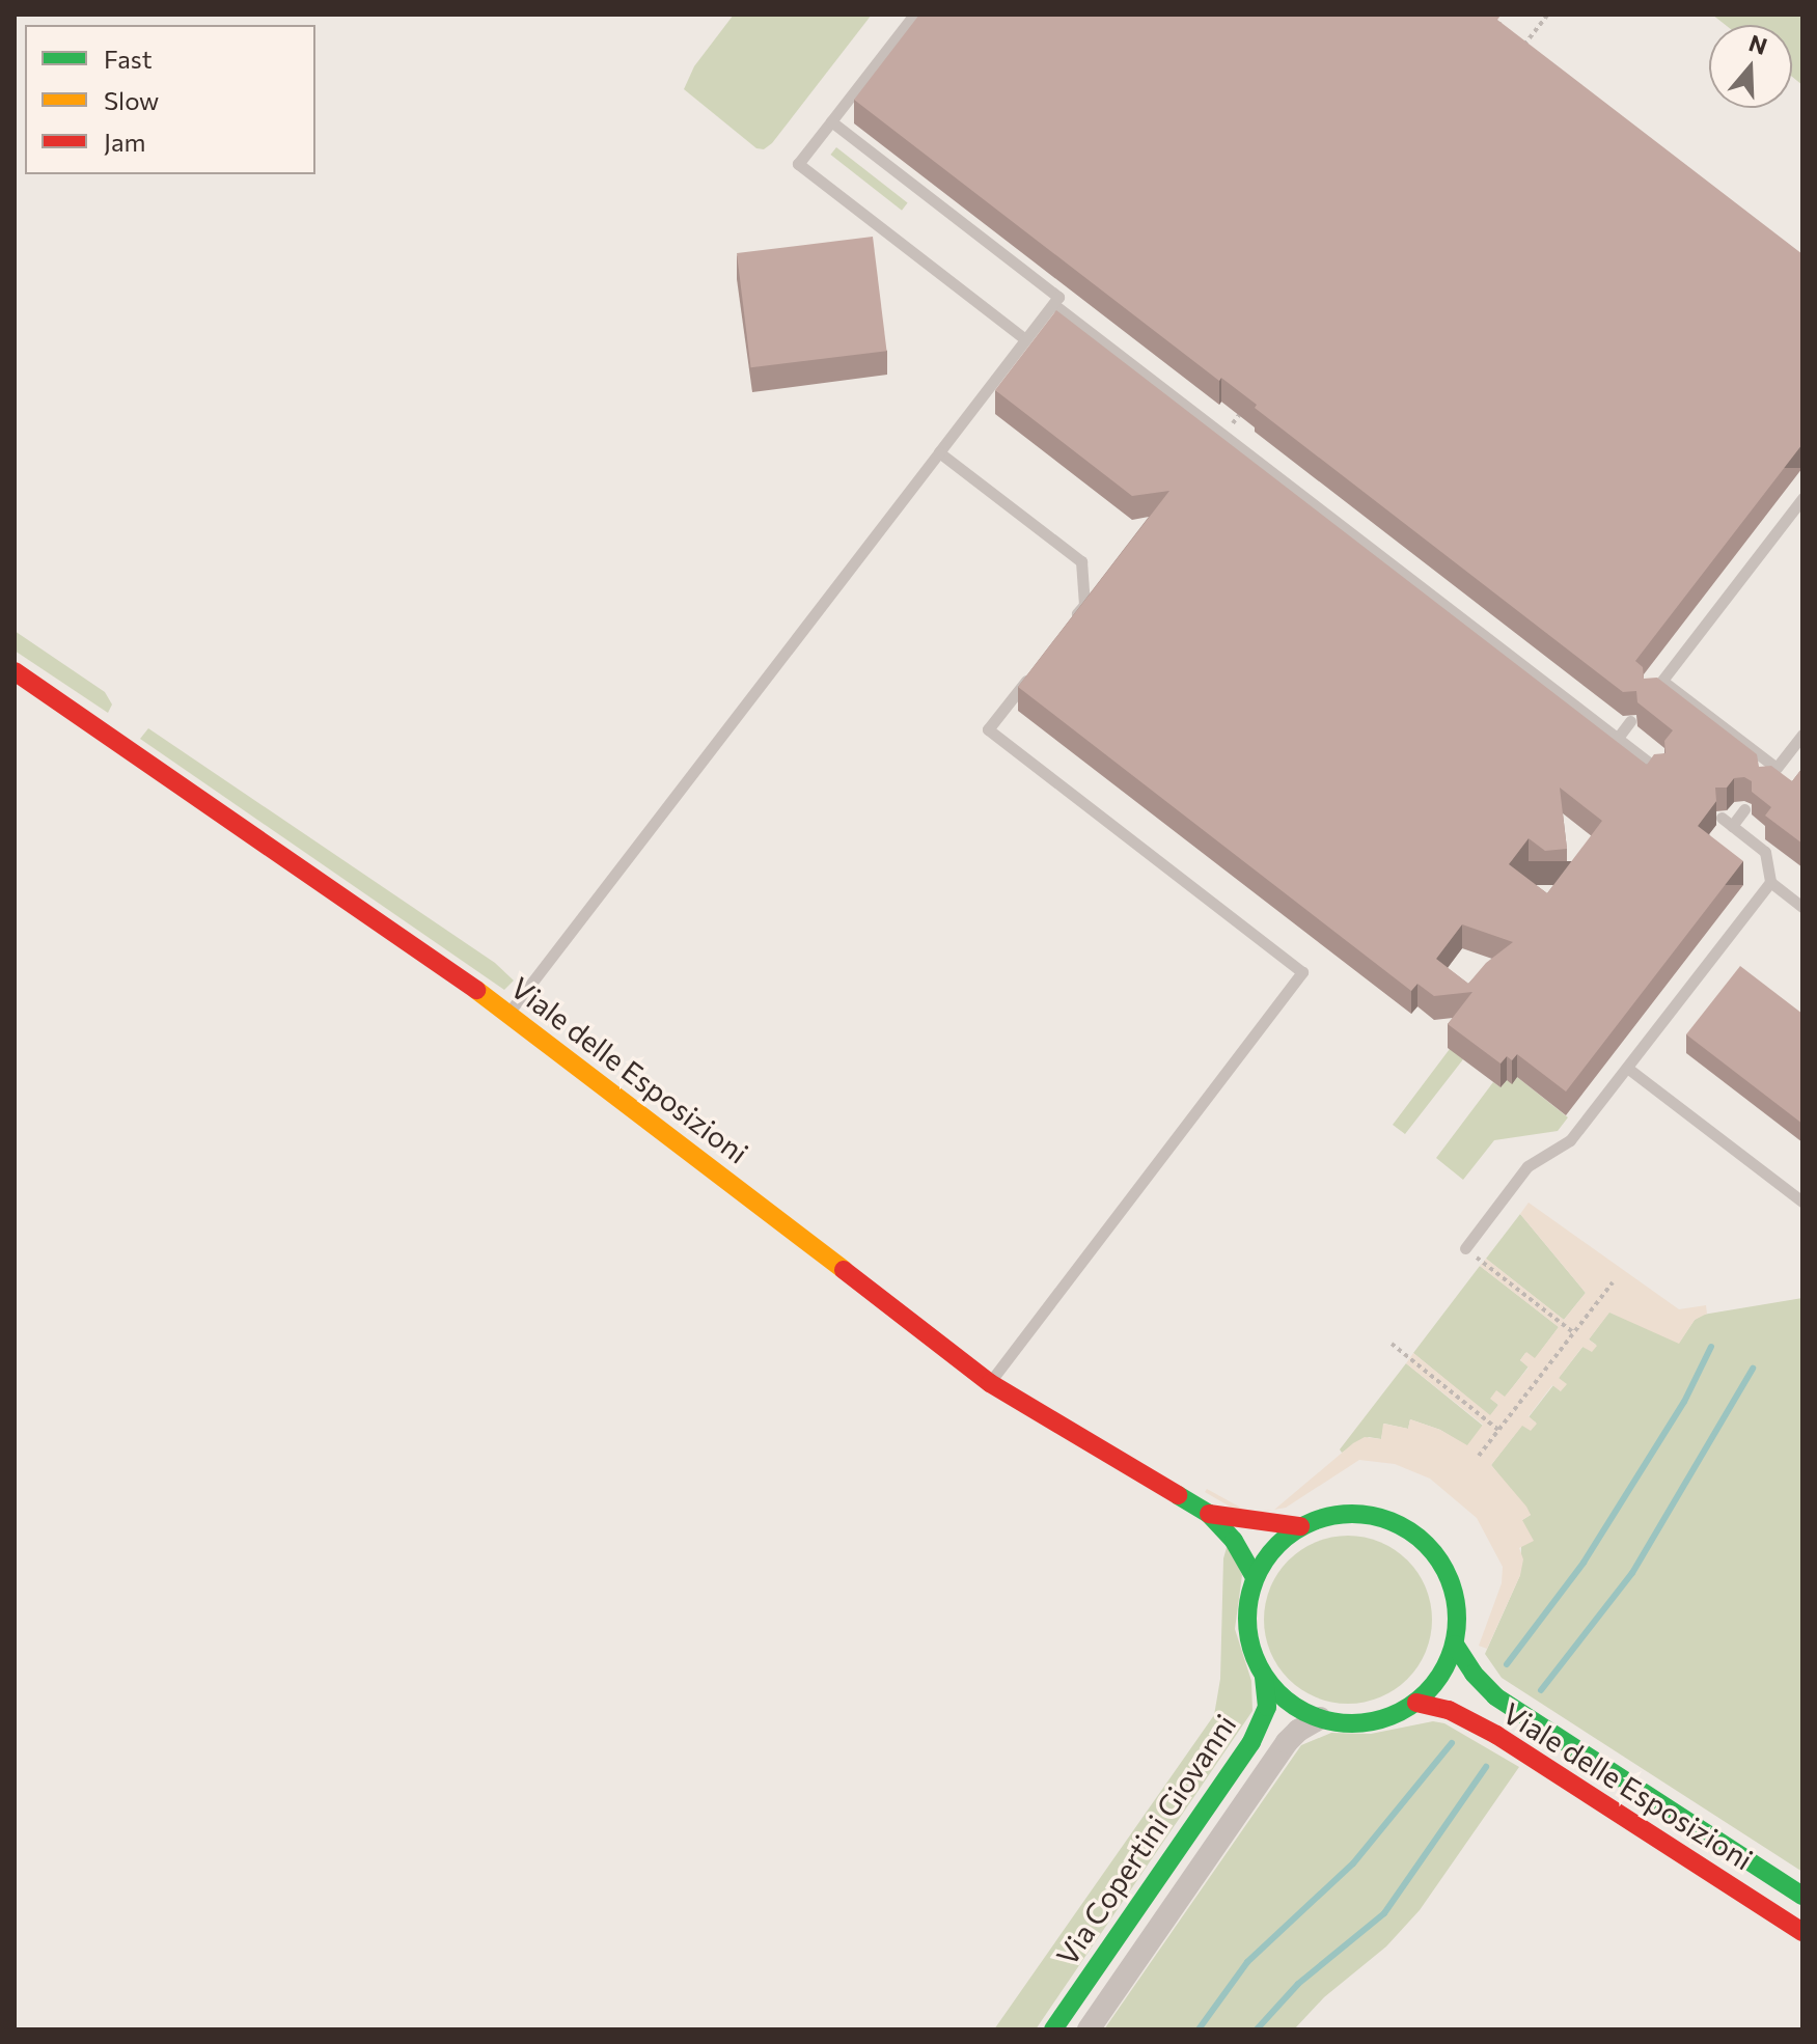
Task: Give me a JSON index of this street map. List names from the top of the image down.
{
  "streets": {
    "street": ["Viale delle Esposizioni", "Via Copertini Giovanni"]
  },
  "crossings": [
    ["Viale delle Esposizioni", "Via Copertini Giovanni"]
  ],
  "legend": ["Fast", "Slow", "Jam"],
  "north": "top"
}
